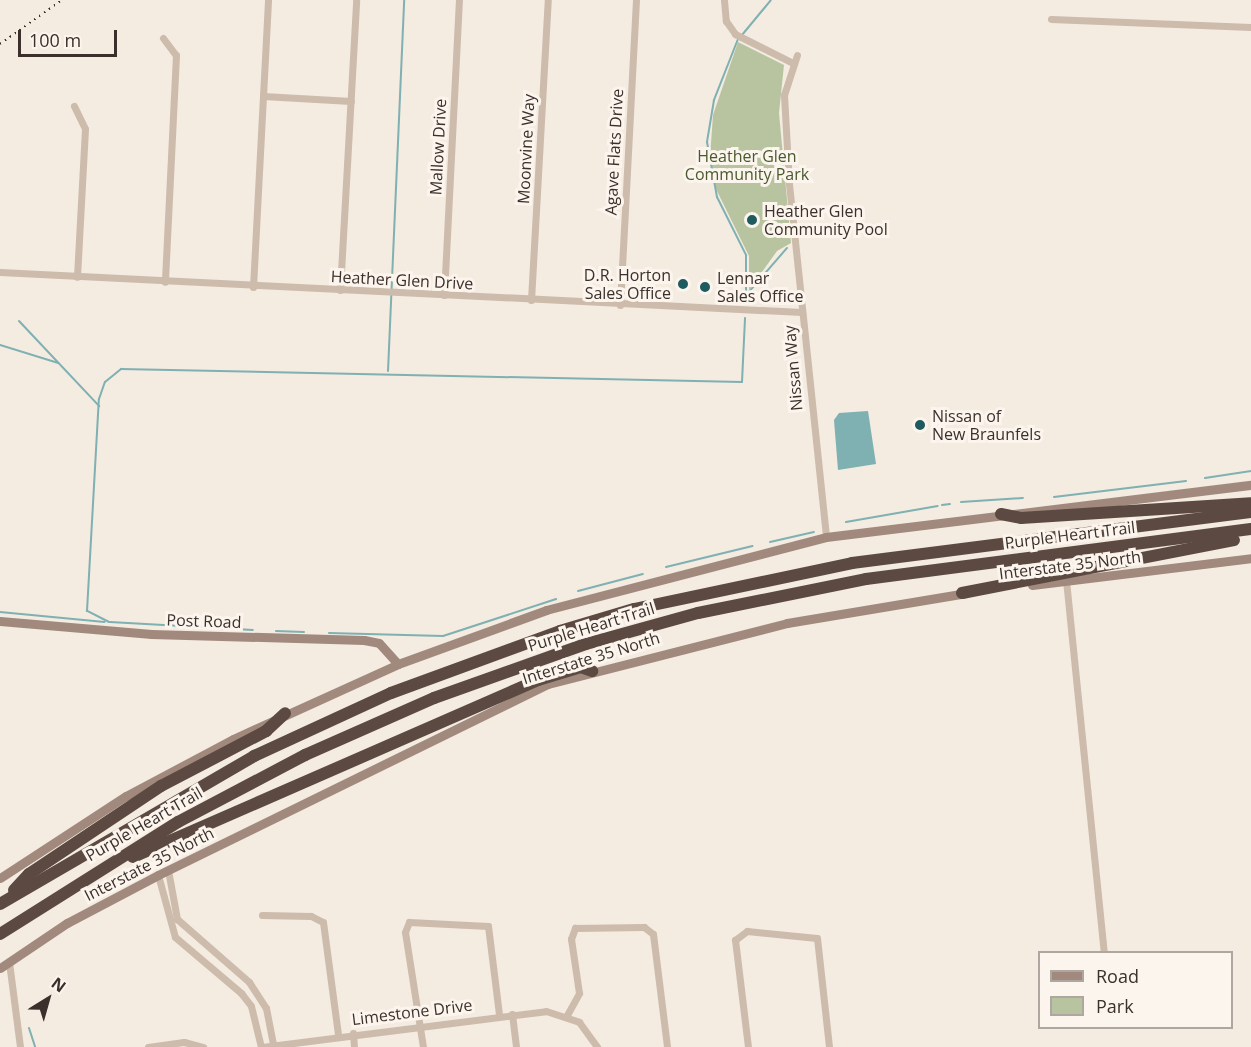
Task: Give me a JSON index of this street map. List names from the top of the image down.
{
  "streets": {
    "highway": ["Purple Heart Trail"],
    "main road": ["Interstate 35 North", "Post Road"],
    "street": [
      "Mallow Drive",
      "Moonvine Way",
      "Agave Flats Drive",
      "Heather Glen Drive",
      "Nissan Way",
      "Limestone Drive"
    ]
  },
  "crossings": [
    ["Mallow Drive", "Heather Glen Drive"],
    ["Moonvine Way", "Heather Glen Drive"],
    ["Agave Flats Drive", "Heather Glen Drive"],
    ["Heather Glen Drive", "Nissan Way"]
  ],
  "parks": ["Heather Glen Community Park"],
  "places": [
    "Heather Glen Community Pool",
    "D.R. Horton Sales Office",
    "Lennar Sales Office",
    "Nissan of New Braunfels"
  ],
  "legend": ["Road", "Park"],
  "scale_bar": "100 m",
  "north": "top right"
}
